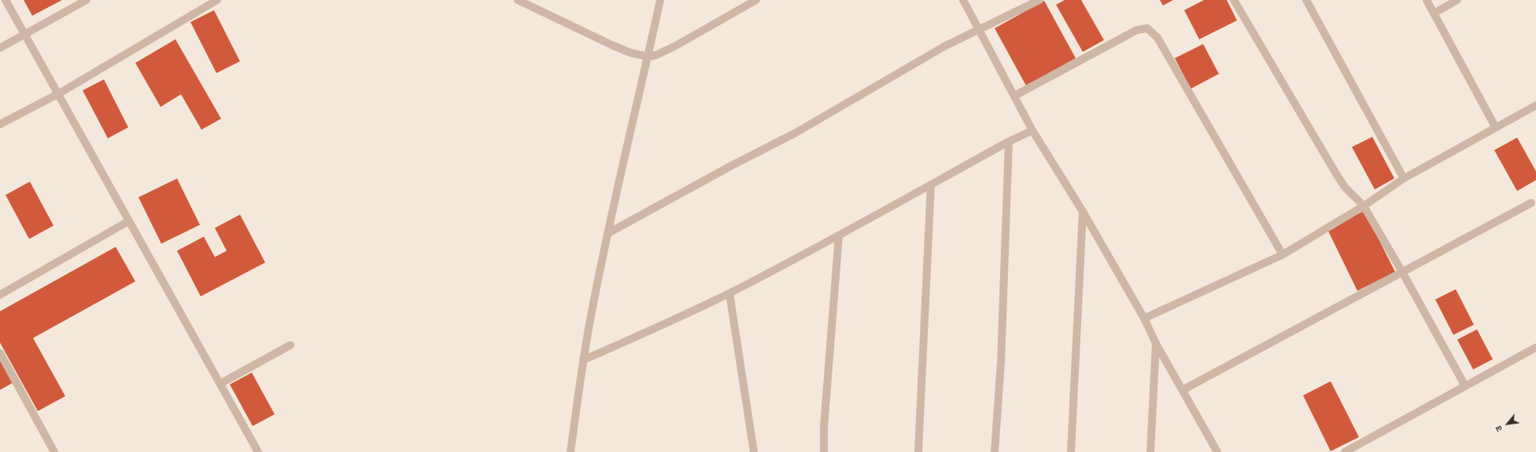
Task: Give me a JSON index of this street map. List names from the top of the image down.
{
  "north": "bottom left"
}
